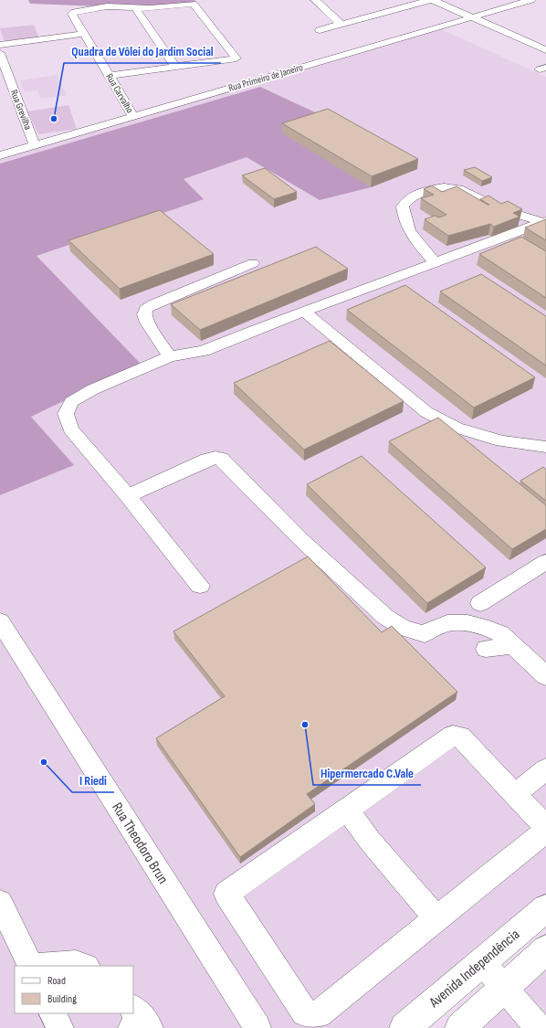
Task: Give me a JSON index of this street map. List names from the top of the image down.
{
  "streets": {
    "main road": ["Avenida Independência"],
    "street": [
      "Rua Primeiro de Janeiro",
      "Rua Carvalho",
      "Rua Grevilha",
      "Rua Theodoro Brun"
    ]
  },
  "crossings": [
    ["Rua Primeiro de Janeiro", "Rua Carvalho"],
    ["Rua Primeiro de Janeiro", "Rua Grevilha"]
  ],
  "places": ["Quadra de Vôlei do Jardim Social", "Hipermercado C.Vale", "I Riedi"],
  "legend": ["Road", "Building"]
}
